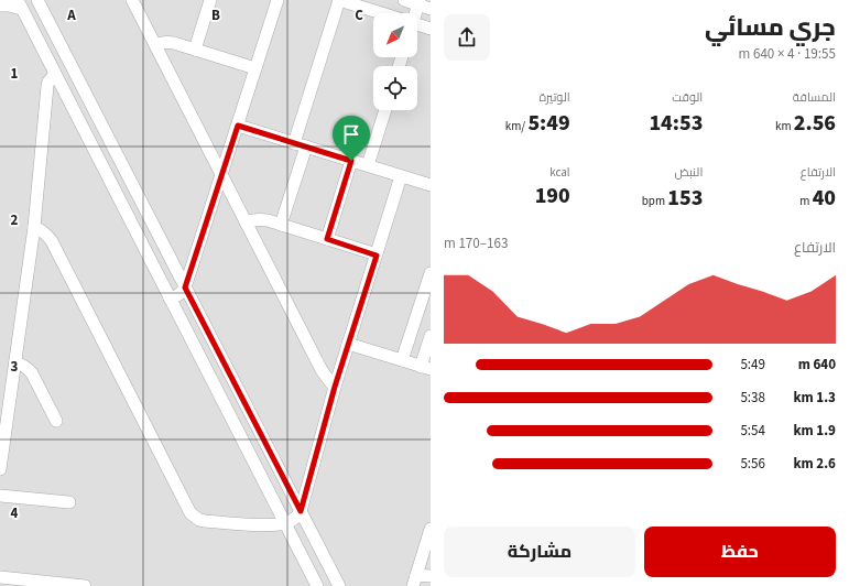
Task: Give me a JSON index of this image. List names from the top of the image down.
{
  "north": "bottom left",
  "page": {
    "heading": ["جري مسائي", "19:55 · 4 × 640 m"],
    "stats": [
      ["المسافة", "2.56 km"],
      ["الوقت", "14:53"],
      ["الوتيرة", "5:49 /km"],
      ["الارتفاع", "40 m"],
      ["النبض", "153 bpm"],
      ["kcal", "190"]
    ],
    "chart": ["الارتفاع", "163–170 m"],
    "list": [
      {
        "name": "640 m",
        "note": "5:49"
      },
      {
        "name": "1.3 km",
        "note": "5:38"
      },
      {
        "name": "1.9 km",
        "note": "5:54"
      },
      {
        "name": "2.6 km",
        "note": "5:56"
      }
    ],
    "buttons": ["حفظ", "مشاركة"]
  },
  "grid": {
    "columns": ["A", "B", "C"],
    "rows": [
      "1",
      "2",
      "3",
      "4"
    ]
  }
}
